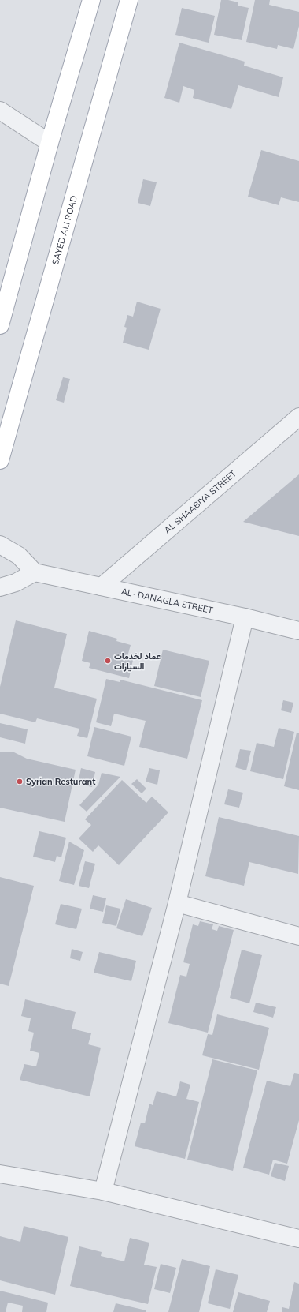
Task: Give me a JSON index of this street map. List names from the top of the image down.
{
  "streets": {
    "main road": ["SAYED ALI ROAD"],
    "street": ["AL SHAABIYA STREET", "AL- DANAGLA STREET"]
  },
  "crossings": [
    ["AL SHAABIYA STREET", "AL- DANAGLA STREET"]
  ],
  "places": ["عماد لخدمات السيارات", "Syrian Resturant"]
}
